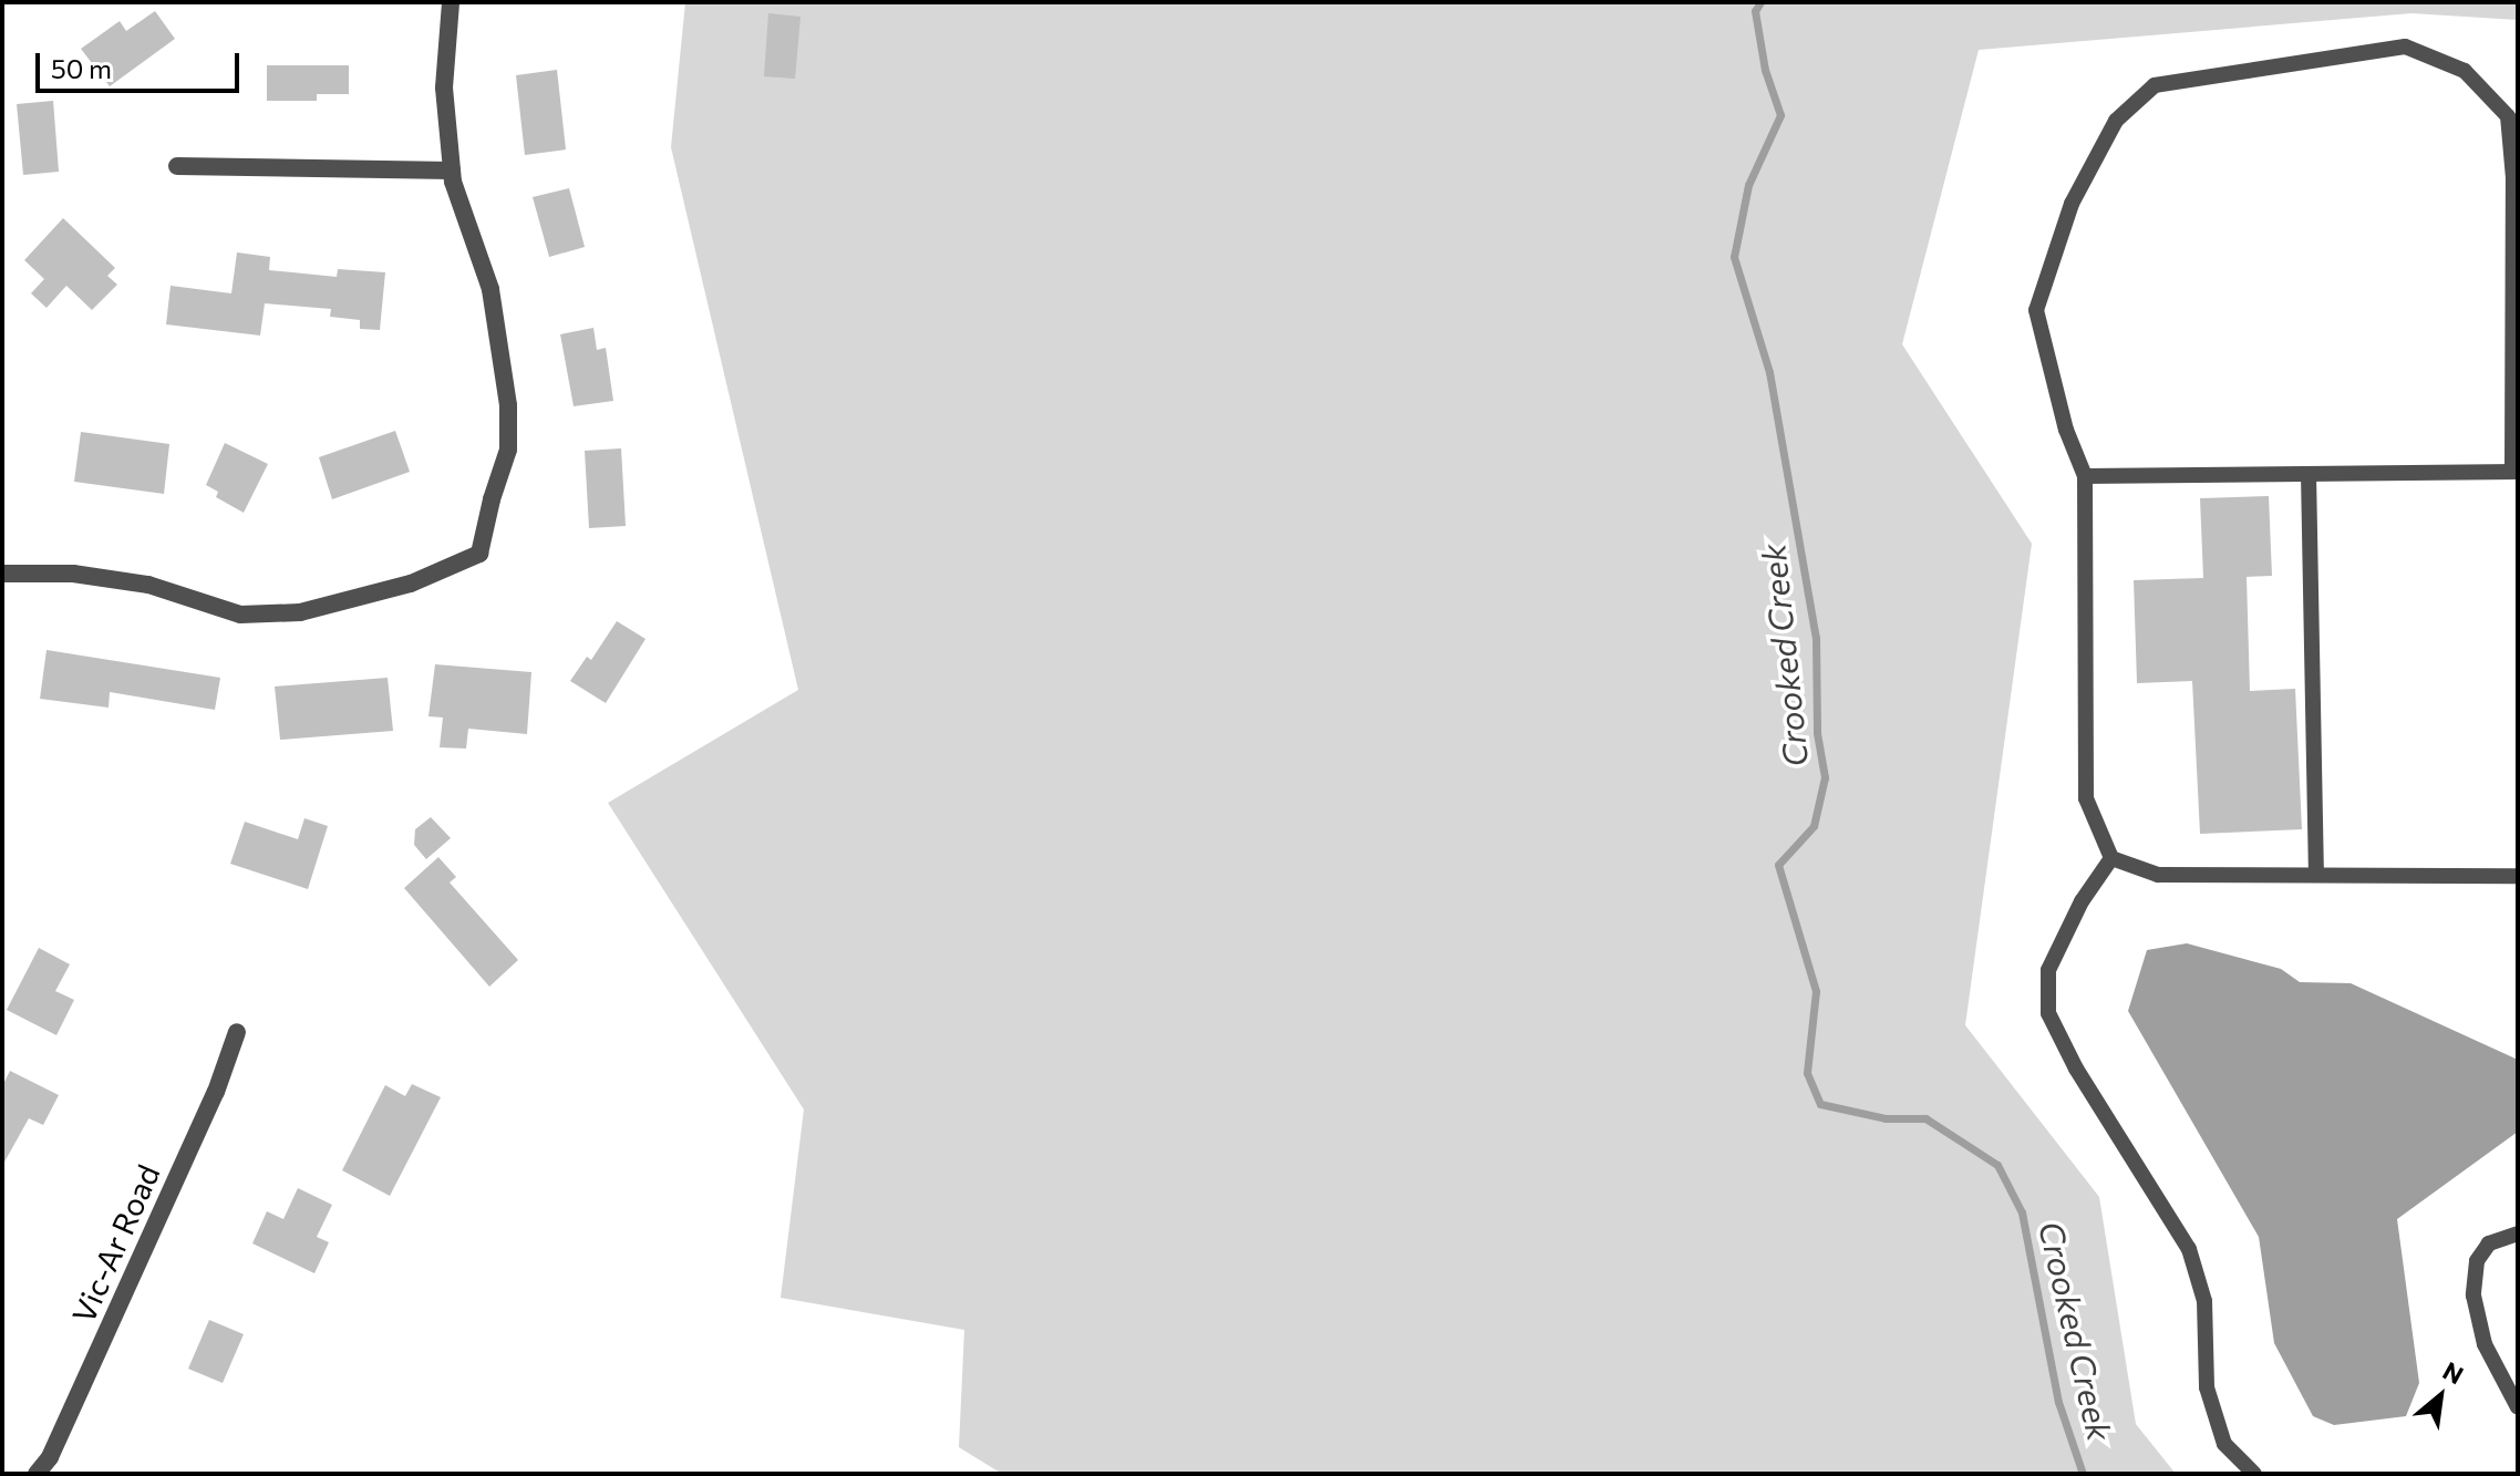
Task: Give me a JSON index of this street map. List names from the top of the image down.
{
  "streets": {
    "street": ["Vic-Ar Road"]
  },
  "water": ["Crooked Creek"],
  "scale_bar": "50 m",
  "north": "top right"
}
